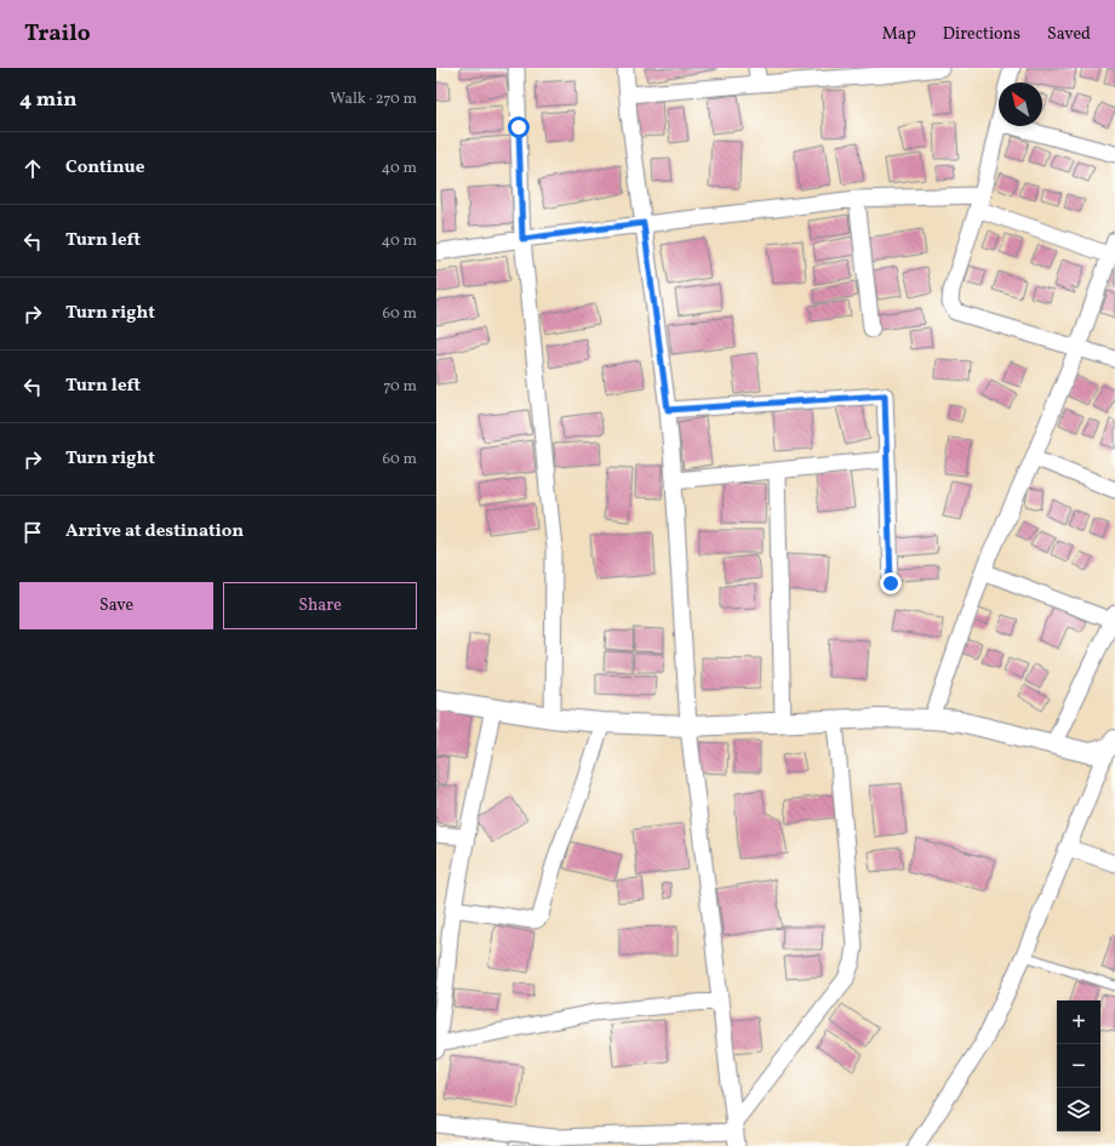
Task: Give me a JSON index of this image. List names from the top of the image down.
{
  "north": "top left",
  "page": {
    "header": "Trailo",
    "nav": ["Map", "Directions", "Saved"],
    "heading": ["4 min", "Walk · 270 m"],
    "list": [
      ["Continue", "40 m"],
      ["Turn left", "40 m"],
      ["Turn right", "60 m"],
      ["Turn left", "70 m"],
      ["Turn right", "60 m"],
      "Arrive at destination"
    ],
    "buttons": ["Save", "Share"],
    "map_buttons": ["+", "−"]
  }
}
